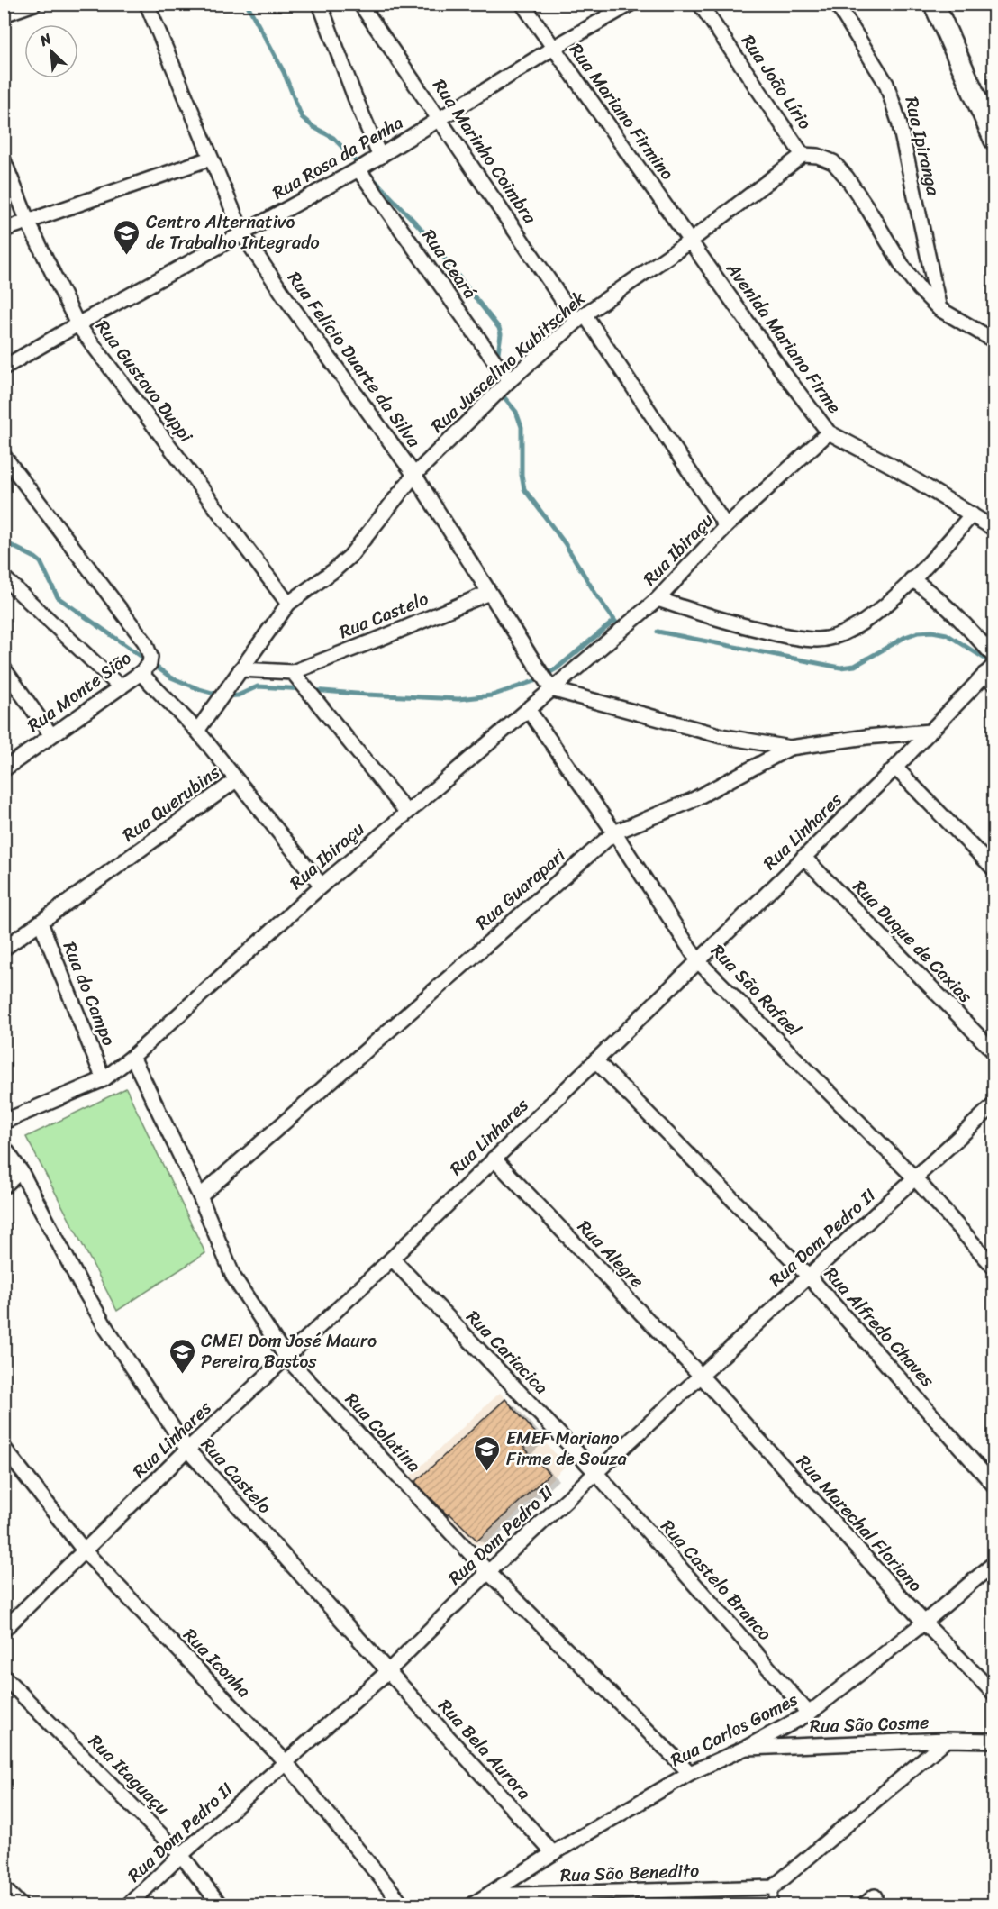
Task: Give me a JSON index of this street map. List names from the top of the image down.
{
  "streets": {
    "street": [
      "Rua João Lírio",
      "Rua Mariano Firmino",
      "Rua Ipiranga",
      "Rua Marinho Coimbra",
      "Rua Rosa da Penha",
      "Rua Ceará",
      "Avenida Mariano Firme",
      "Rua Felício Duarte da Silva",
      "Rua Juscelino Kubitschek",
      "Rua Gustavo Duppi",
      "Rua Ibiraçu",
      "Rua Castelo",
      "Rua Monte Sião",
      "Rua Querubins",
      "Rua Linhares",
      "Rua Guarapari",
      "Rua Duque de Caxias",
      "Rua São Rafael",
      "Rua do Campo",
      "Rua Dom Pedro II",
      "Rua Alegre",
      "Rua Alfredo Chaves",
      "Rua Cariacica",
      "Rua Colatina",
      "Rua Marechal Floriano",
      "Rua Castelo Branco",
      "Rua Iconha",
      "Rua São Cosme",
      "Rua Carlos Gomes",
      "Rua Bela Aurora",
      "Rua Itaguaçu",
      "Rua São Benedito"
    ]
  },
  "crossings": [
    ["Rua João Lírio", "Rua Juscelino Kubitschek"],
    ["Rua Mariano Firmino", "Rua Rosa da Penha"],
    ["Rua Mariano Firmino", "Avenida Mariano Firme"],
    ["Rua Mariano Firmino", "Rua Juscelino Kubitschek"],
    ["Rua Marinho Coimbra", "Rua Rosa da Penha"],
    ["Rua Marinho Coimbra", "Rua Juscelino Kubitschek"],
    ["Rua Marinho Coimbra", "Rua Ibiraçu"],
    ["Rua Rosa da Penha", "Rua Ceará"],
    ["Rua Rosa da Penha", "Rua Felício Duarte da Silva"],
    ["Rua Rosa da Penha", "Rua Gustavo Duppi"],
    ["Rua Ceará", "Rua Juscelino Kubitschek"],
    ["Avenida Mariano Firme", "Rua Juscelino Kubitschek"],
    ["Avenida Mariano Firme", "Rua Ibiraçu"],
    ["Rua Felício Duarte da Silva", "Rua Juscelino Kubitschek"],
    ["Rua Felício Duarte da Silva", "Rua Ibiraçu"],
    ["Rua Felício Duarte da Silva", "Rua Castelo"],
    ["Rua Juscelino Kubitschek", "Rua Gustavo Duppi"],
    ["Rua Ibiraçu", "Rua São Rafael"],
    ["Rua Ibiraçu", "Rua do Campo"],
    ["Rua Ibiraçu", "Rua Colatina"],
    ["Rua Castelo", "Rua Linhares"],
    ["Rua Castelo", "Rua Dom Pedro II"],
    ["Rua Castelo", "Rua Bela Aurora"],
    ["Rua Monte Sião", "Rua Querubins"],
    ["Rua Querubins", "Rua do Campo"],
    ["Rua Linhares", "Rua Guarapari"],
    ["Rua Linhares", "Rua Duque de Caxias"],
    ["Rua Linhares", "Rua São Rafael"],
    ["Rua Linhares", "Rua Alegre"],
    ["Rua Linhares", "Rua Alfredo Chaves"],
    ["Rua Linhares", "Rua Cariacica"],
    ["Rua Linhares", "Rua Colatina"],
    ["Rua Linhares", "Rua Iconha"],
    ["Rua Guarapari", "Rua São Rafael"],
    ["Rua Guarapari", "Rua Colatina"],
    ["Rua São Rafael", "Rua Dom Pedro II"],
    ["Rua Dom Pedro II", "Rua Alegre"],
    ["Rua Dom Pedro II", "Rua Alfredo Chaves"],
    ["Rua Dom Pedro II", "Rua Cariacica"],
    ["Rua Dom Pedro II", "Rua Colatina"],
    ["Rua Dom Pedro II", "Rua Marechal Floriano"],
    ["Rua Dom Pedro II", "Rua Castelo Branco"],
    ["Rua Dom Pedro II", "Rua Iconha"],
    ["Rua Dom Pedro II", "Rua Bela Aurora"],
    ["Rua Dom Pedro II", "Rua Itaguaçu"],
    ["Rua Alegre", "Rua Marechal Floriano"],
    ["Rua Cariacica", "Rua Castelo Branco"],
    ["Rua Colatina", "Rua Carlos Gomes"],
    ["Rua Marechal Floriano", "Rua Carlos Gomes"],
    ["Rua Castelo Branco", "Rua Carlos Gomes"],
    ["Rua São Cosme", "Rua Carlos Gomes"],
    ["Rua Carlos Gomes", "Rua Bela Aurora"],
    ["Rua Carlos Gomes", "Rua São Benedito"]
  ],
  "places": {
    "school or university": ["Centro Alternativo de Trabalho Integrado", "CMEI Dom José Mauro Pereira Bastos", "EMEF Mariano Firme de Souza"]
  },
  "north": "top left"
}
